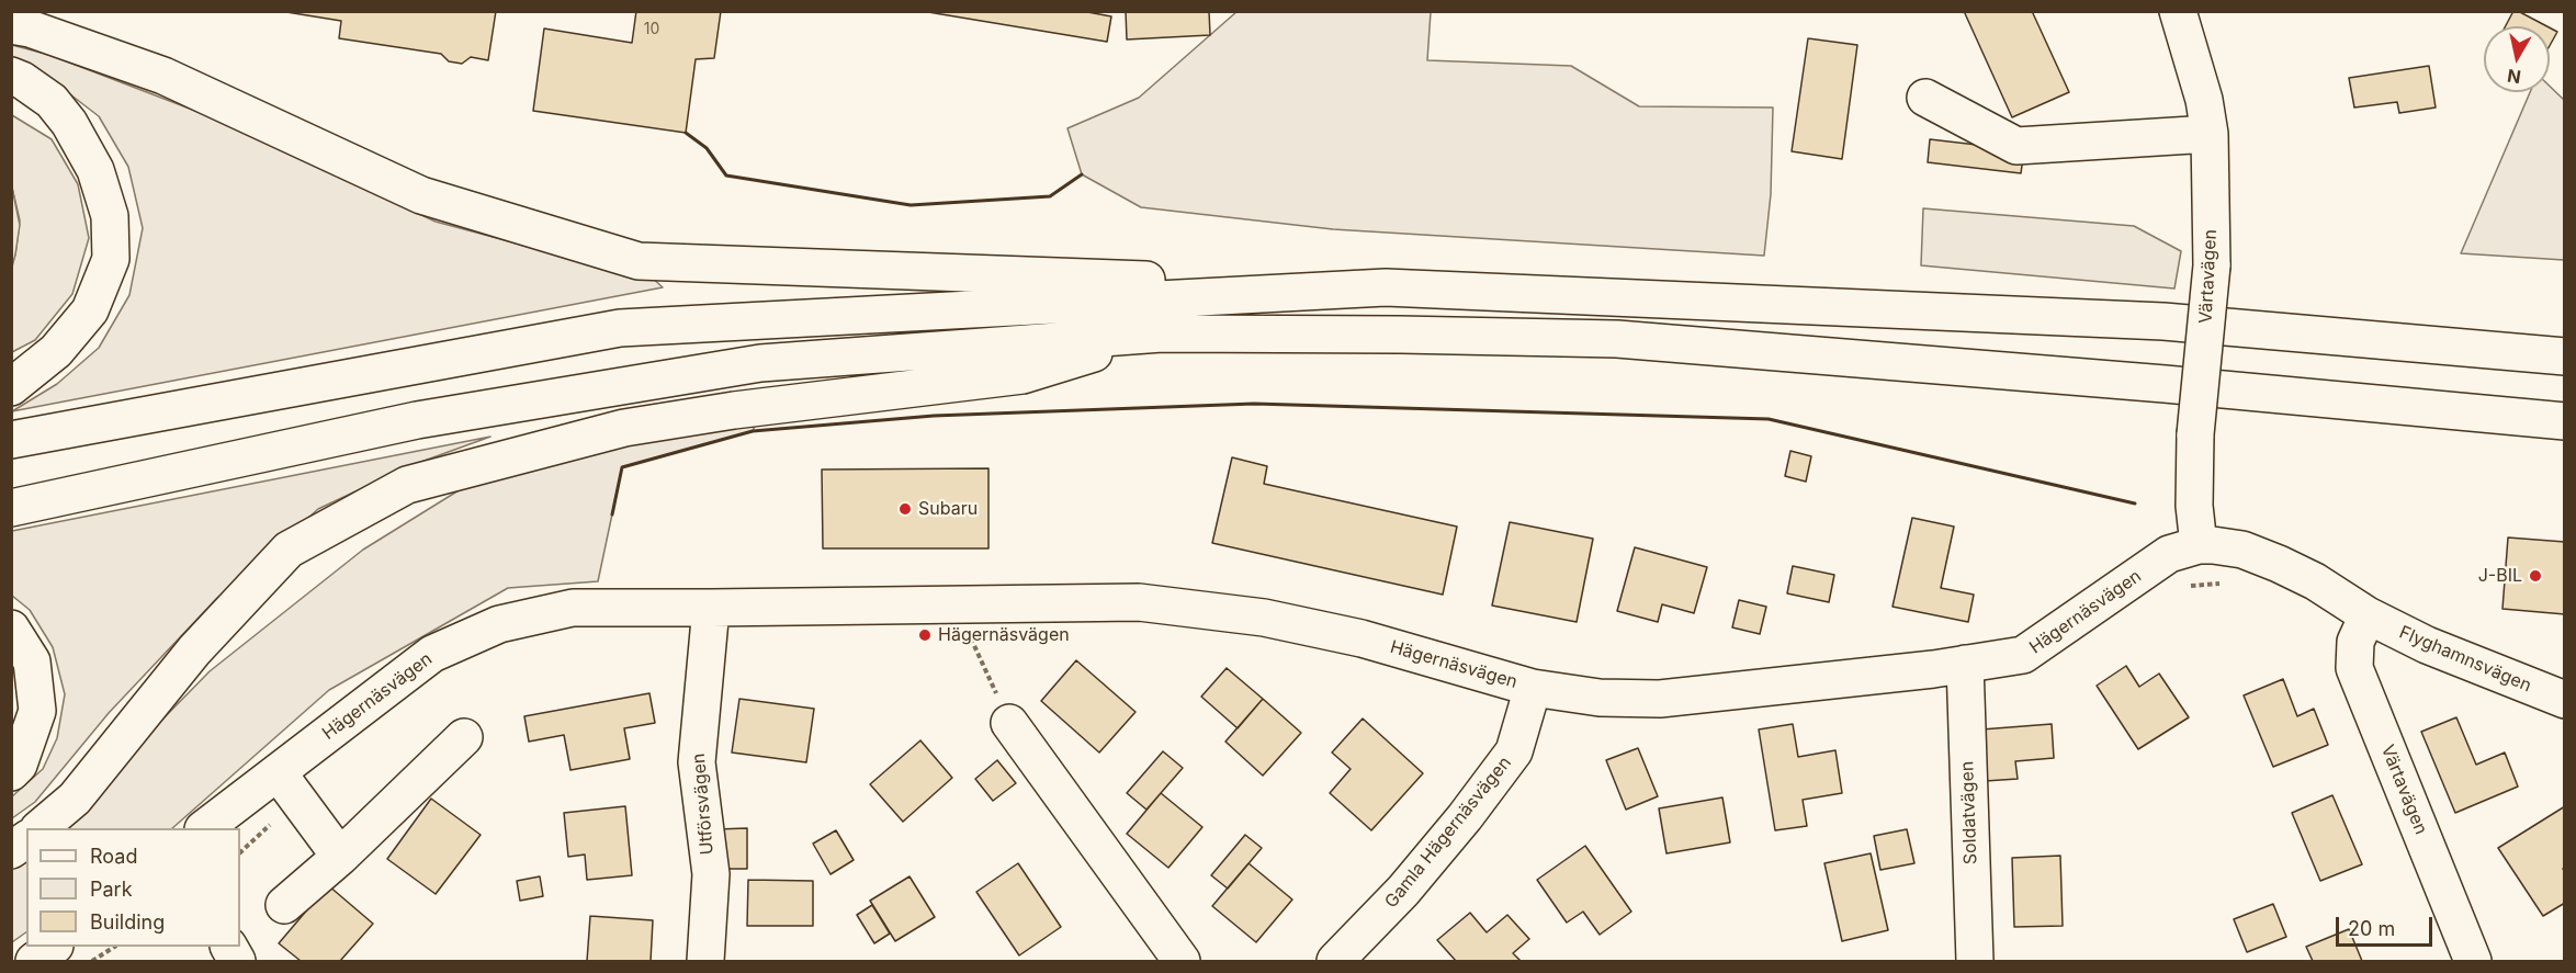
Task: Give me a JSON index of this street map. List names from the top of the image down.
{
  "streets": {
    "main road": [
      "Värtavägen",
      "Hägernäsvägen",
      "Flyghamnsvägen",
      "Utförsvägen",
      "Soldatvägen",
      "Gamla Hägernäsvägen"
    ]
  },
  "crossings": [
    ["Värtavägen", "Hägernäsvägen"],
    ["Värtavägen", "Flyghamnsvägen"],
    ["Hägernäsvägen", "Flyghamnsvägen"],
    ["Hägernäsvägen", "Utförsvägen"],
    ["Hägernäsvägen", "Soldatvägen"],
    ["Hägernäsvägen", "Gamla Hägernäsvägen"]
  ],
  "places": ["Subaru", "J-BIL", "Hägernäsvägen"],
  "house_numbers": ["10"],
  "legend": ["Road", "Park", "Building"],
  "scale_bar": "20 m",
  "north": "bottom"
}
